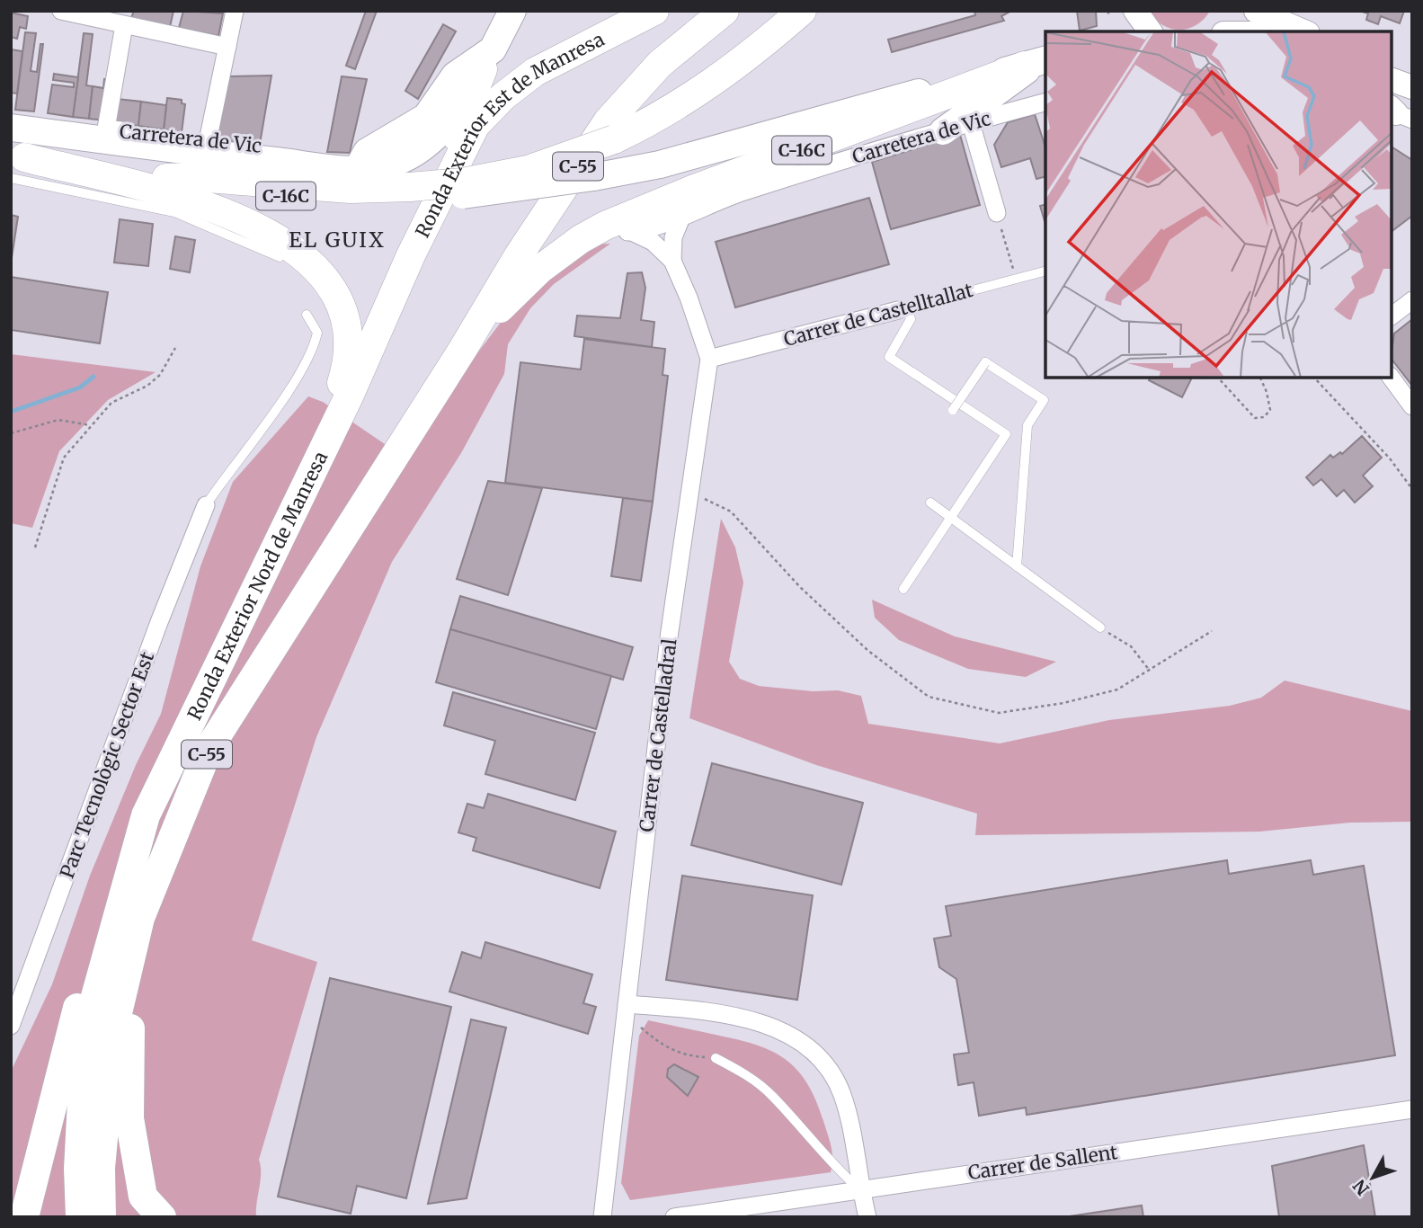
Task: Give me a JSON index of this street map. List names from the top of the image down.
{
  "streets": {
    "highway": [
      "Ronda Exterior Est de Manresa",
      "C-16C",
      "C-55",
      "Ronda Exterior Nord de Manresa"
    ],
    "street": [
      "Carretera de Vic",
      "Carrer de Castelltallat",
      "Carrer de Castelladral",
      "Parc Tecnològic Sector Est",
      "Carrer de Sallent"
    ]
  },
  "crossings": [
    ["Carretera de Vic", "C-16C"],
    ["Carretera de Vic", "Carrer de Castelladral"],
    ["Ronda Exterior Est de Manresa", "Ronda Exterior Nord de Manresa"],
    ["C-16C", "C-55"],
    ["C-16C", "Ronda Exterior Nord de Manresa"],
    ["C-55", "Ronda Exterior Nord de Manresa"],
    ["Carrer de Castelltallat", "Carrer de Castelladral"]
  ],
  "districts": ["EL GUIX"],
  "north": "bottom left"
}
